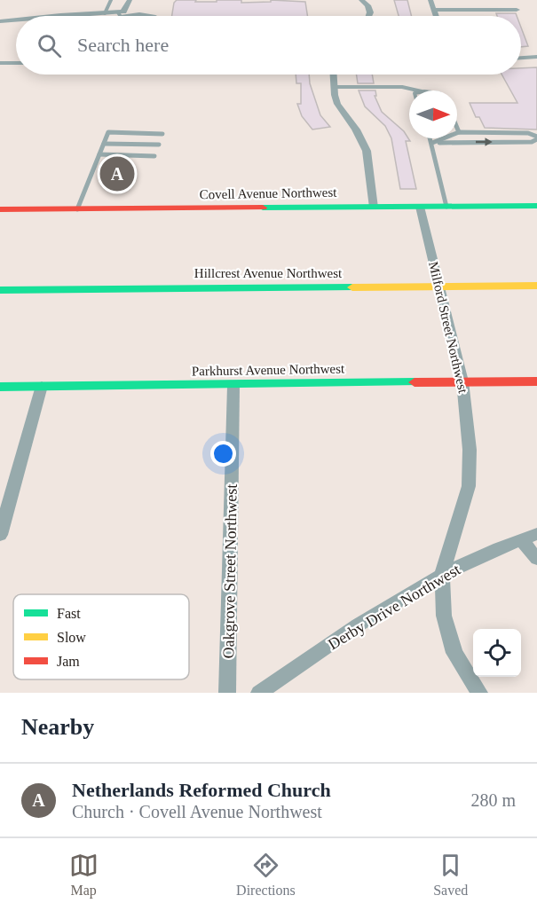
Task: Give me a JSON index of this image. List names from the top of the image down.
{
  "streets": {
    "street": [
      "Covell Avenue Northwest",
      "Hillcrest Avenue Northwest",
      "Milford Street Northwest",
      "Parkhurst Avenue Northwest",
      "Oakgrove Street Northwest",
      "Derby Drive Northwest"
    ]
  },
  "crossings": [
    ["Covell Avenue Northwest", "Milford Street Northwest"],
    ["Hillcrest Avenue Northwest", "Milford Street Northwest"],
    ["Milford Street Northwest", "Parkhurst Avenue Northwest"],
    ["Milford Street Northwest", "Derby Drive Northwest"],
    ["Parkhurst Avenue Northwest", "Oakgrove Street Northwest"]
  ],
  "legend": ["Fast", "Slow", "Jam"],
  "north": "right",
  "page": {
    "search": "Search here",
    "pins": "A",
    "heading": "Nearby",
    "list": [
      {
        "mark": "A",
        "name": "Netherlands Reformed Church",
        "note": "Church · Covell Avenue Northwest",
        "value": "280 m"
      }
    ],
    "nav": ["Map", "Directions", "Saved"]
  }
}
